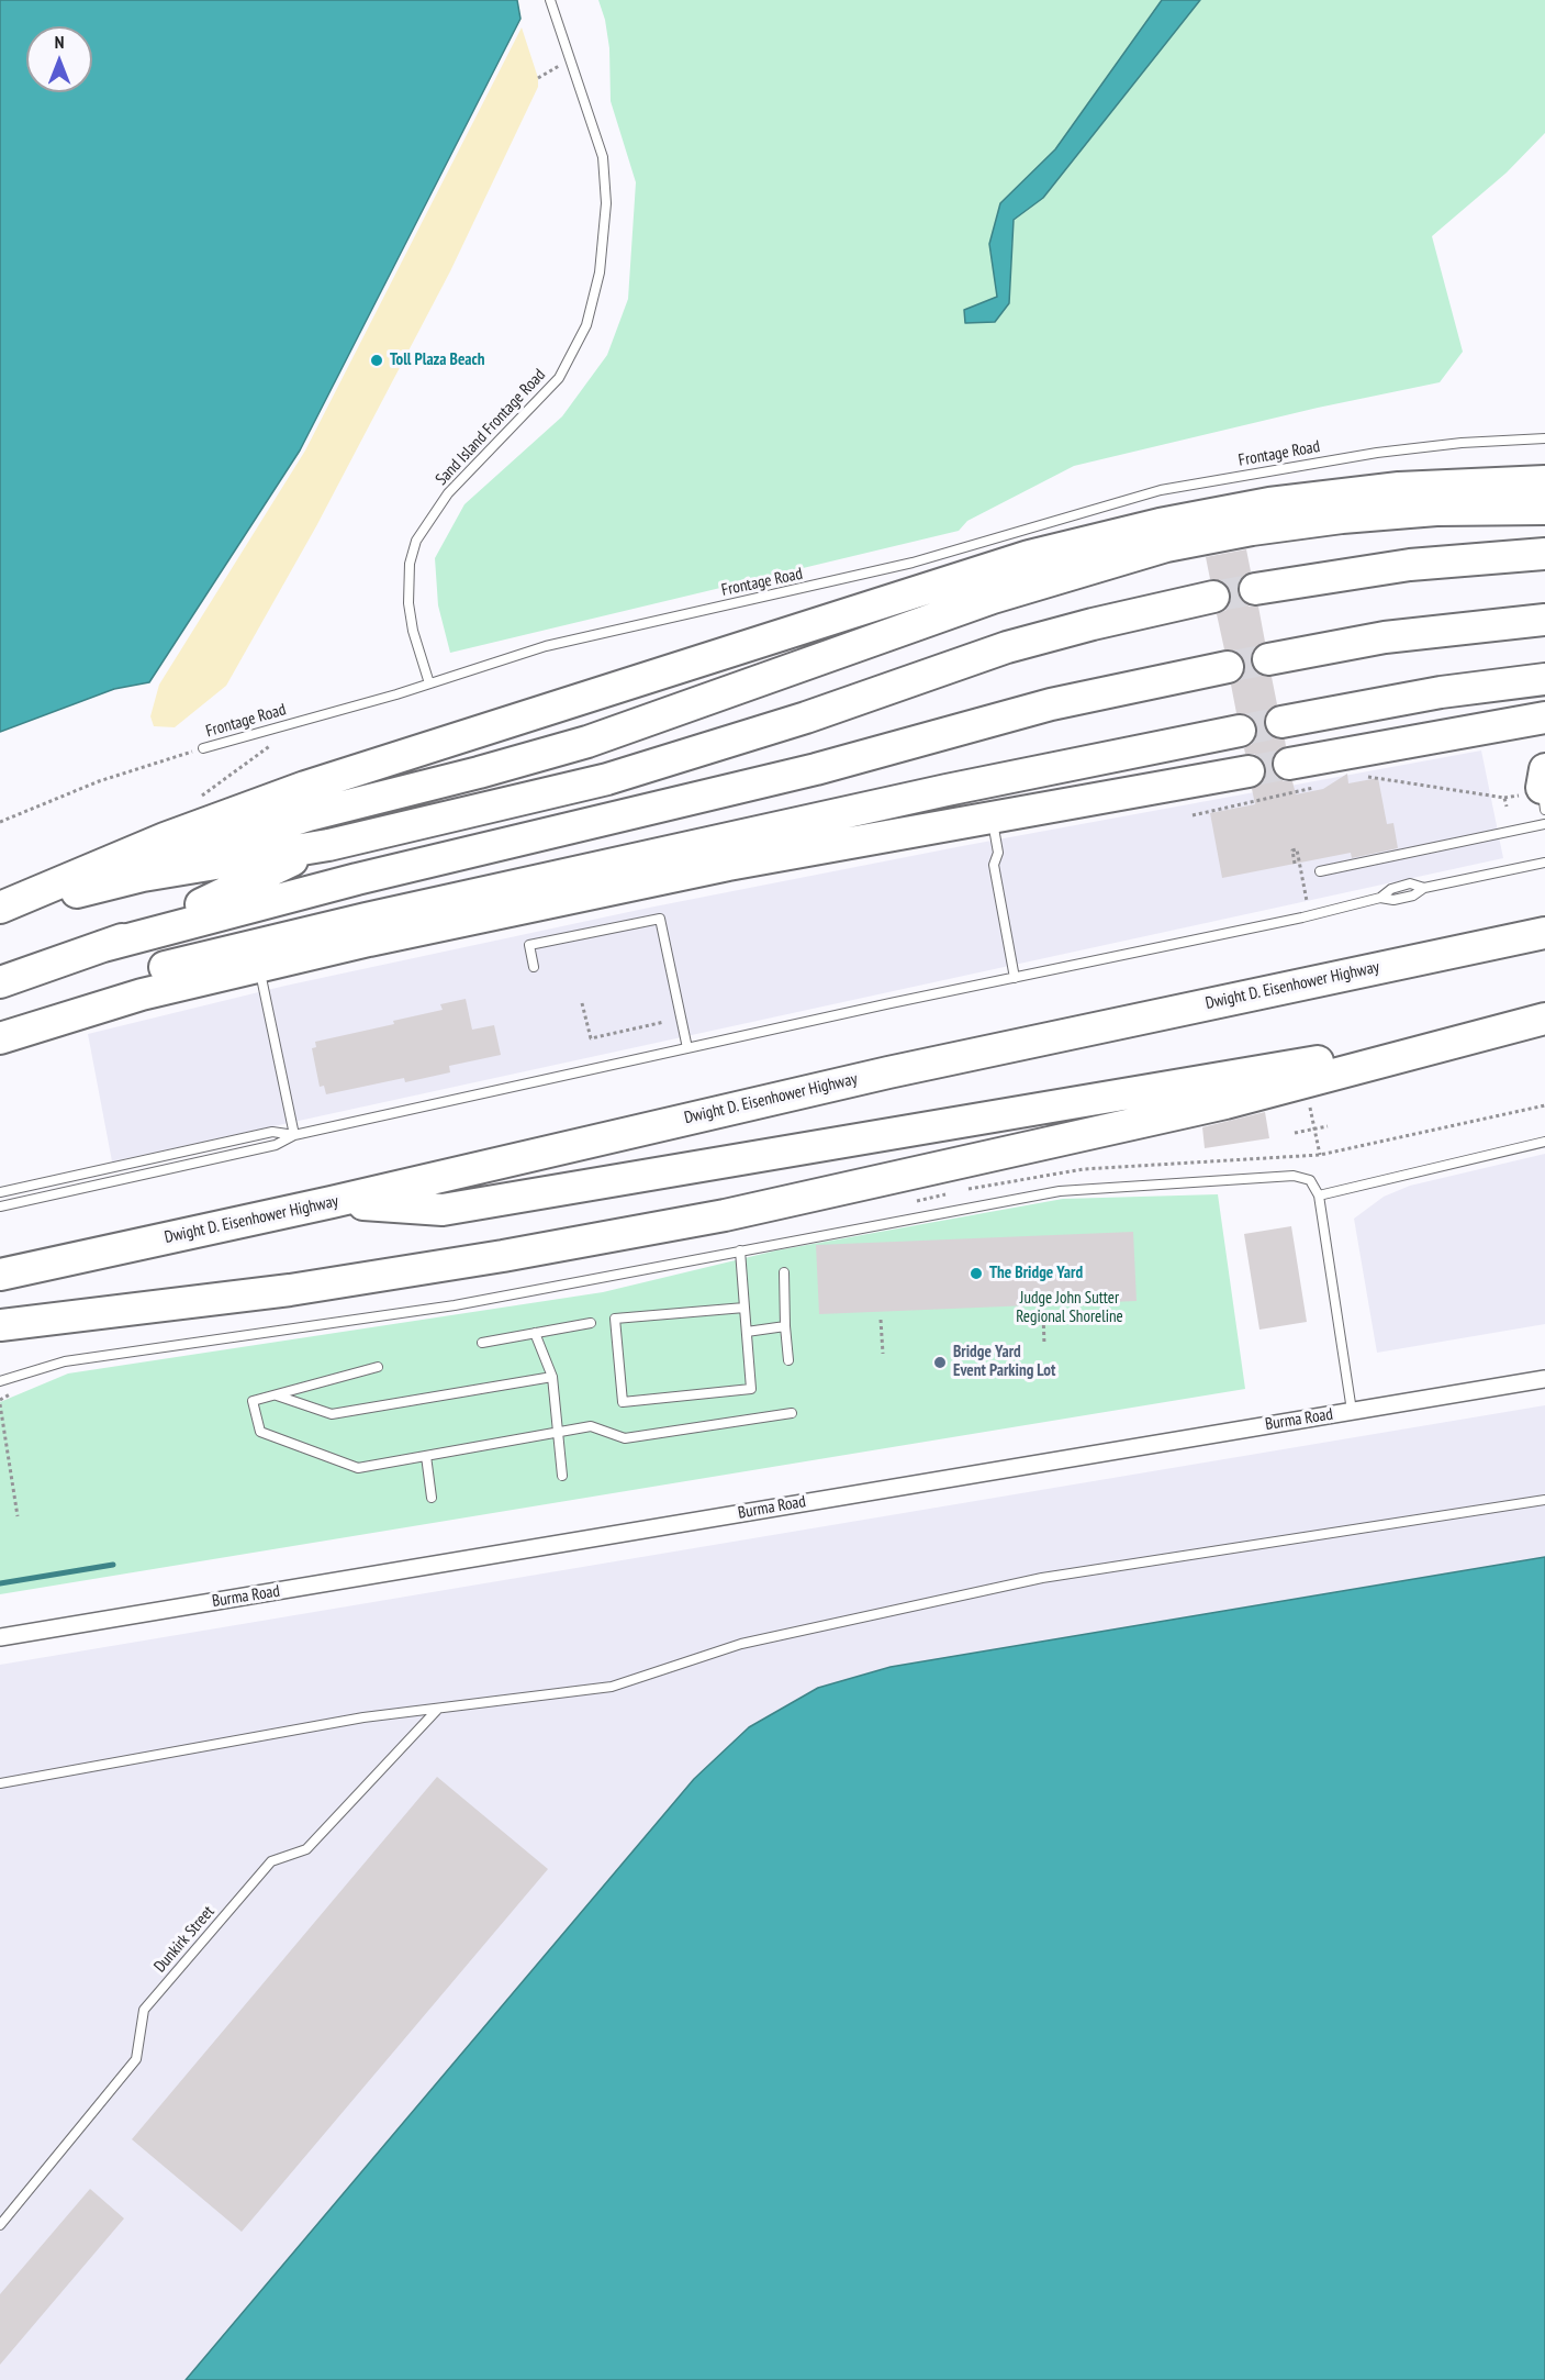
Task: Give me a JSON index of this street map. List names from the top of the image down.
{
  "streets": {
    "highway": ["Dwight D. Eisenhower Highway"],
    "street": ["Burma Road"],
    "lane": ["Sand Island Frontage Road", "Frontage Road", "Dunkirk Street"]
  },
  "crossings": [
    ["Sand Island Frontage Road", "Frontage Road"]
  ],
  "parks": ["Judge John Sutter Regional Shoreline"],
  "places": ["Toll Plaza Beach", "The Bridge Yard", "Bridge Yard Event Parking Lot"],
  "north": "top"
}
